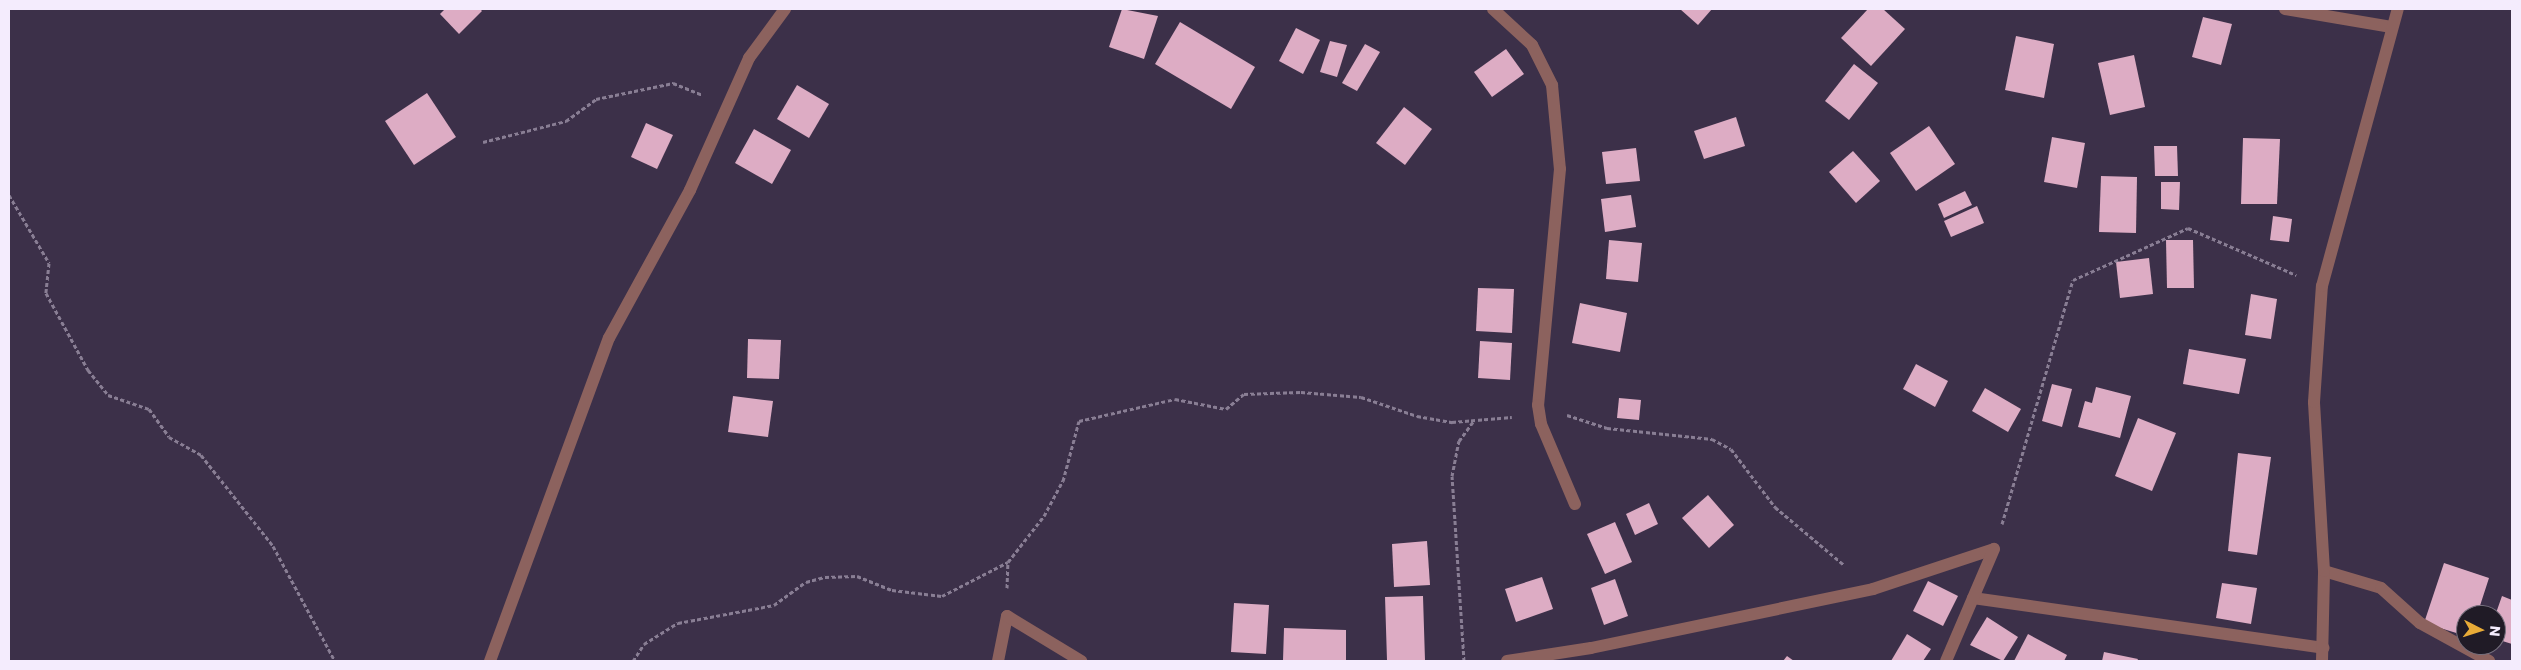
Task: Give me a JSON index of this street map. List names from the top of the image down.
{
  "north": "right"
}
